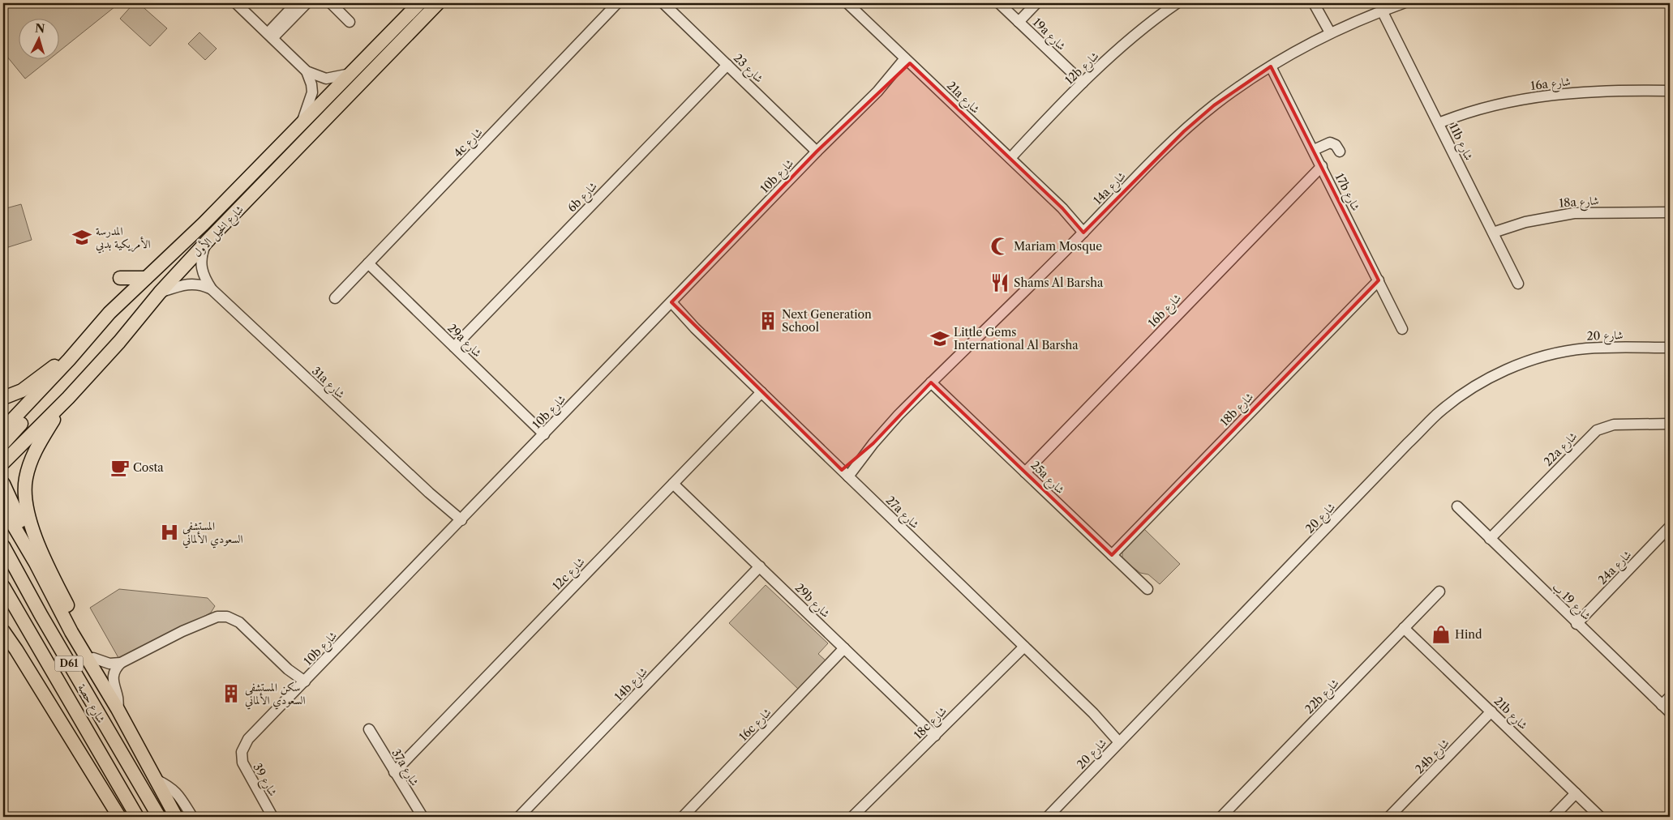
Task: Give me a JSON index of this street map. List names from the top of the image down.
{
  "streets": {
    "main road": ["شارع الخيل الأول", "D61", "شارع حصة"],
    "street": [
      "19a شارع",
      "شارع 23",
      "12b شارع",
      "16a شارع",
      "21a شارع",
      "11b شارع",
      "4c شارع",
      "10b شارع",
      "14a شارع",
      "17b شارع",
      "6b شارع",
      "18a شارع",
      "16b شارع",
      "شارع 20",
      "29a شارع",
      "31a شارع",
      "18b شارع",
      "22a شارع",
      "25a شارع",
      "27a شارع",
      "24a شارع",
      "12c شارع",
      "29b شارع",
      "شارع 19 ب",
      "14b شارع",
      "22b شارع",
      "21b شارع",
      "18c شارع",
      "16c شارع",
      "24b شارع",
      "37a شارع",
      "شارع 39"
    ]
  },
  "crossings": [
    ["19a شارع", "12b شارع"],
    ["شارع 23", "10b شارع"],
    ["شارع 23", "6b شارع"],
    ["12b شارع", "21a شارع"],
    ["16a شارع", "11b شارع"],
    ["21a شارع", "10b شارع"],
    ["21a شارع", "14a شارع"],
    ["11b شارع", "14a شارع"],
    ["11b شارع", "18a شارع"],
    ["4c شارع", "29a شارع"],
    ["10b شارع", "29a شارع"],
    ["10b شارع", "31a شارع"],
    ["10b شارع", "27a شارع"],
    ["10b شارع", "شارع 39"],
    ["14a شارع", "17b شارع"],
    ["14a شارع", "25a شارع"],
    ["14a شارع", "27a شارع"],
    ["17b شارع", "16b شارع"],
    ["17b شارع", "18b شارع"],
    ["6b شارع", "29a شارع"],
    ["شارع الخيل الأول", "31a شارع"],
    ["16b شارع", "25a شارع"],
    ["شارع 20", "27a شارع"],
    ["18b شارع", "25a شارع"],
    ["22a شارع", "شارع 19 ب"],
    ["27a شارع", "12c شارع"],
    ["27a شارع", "18c شارع"],
    ["24a شارع", "شارع 19 ب"],
    ["12c شارع", "29b شارع"],
    ["12c شارع", "37a شارع"],
    ["29b شارع", "14b شارع"],
    ["29b شارع", "18c شارع"],
    ["29b شارع", "16c شارع"],
    ["22b شارع", "21b شارع"],
    ["21b شارع", "24b شارع"]
  ],
  "places": {
    "school or university": ["المدرسة الأمريكية بدبي", "Little Gems International Al Barsha"],
    "mosque": ["Mariam Mosque"],
    "restaurant": ["Shams Al Barsha"],
    "building": ["Next Generation School", "سكن المستشفى السعودي الألماني"],
    "cafe": ["Costa"],
    "hospital": ["المستشفى السعودي الألماني"],
    "shop": ["Hind"]
  },
  "north": "top"
}
